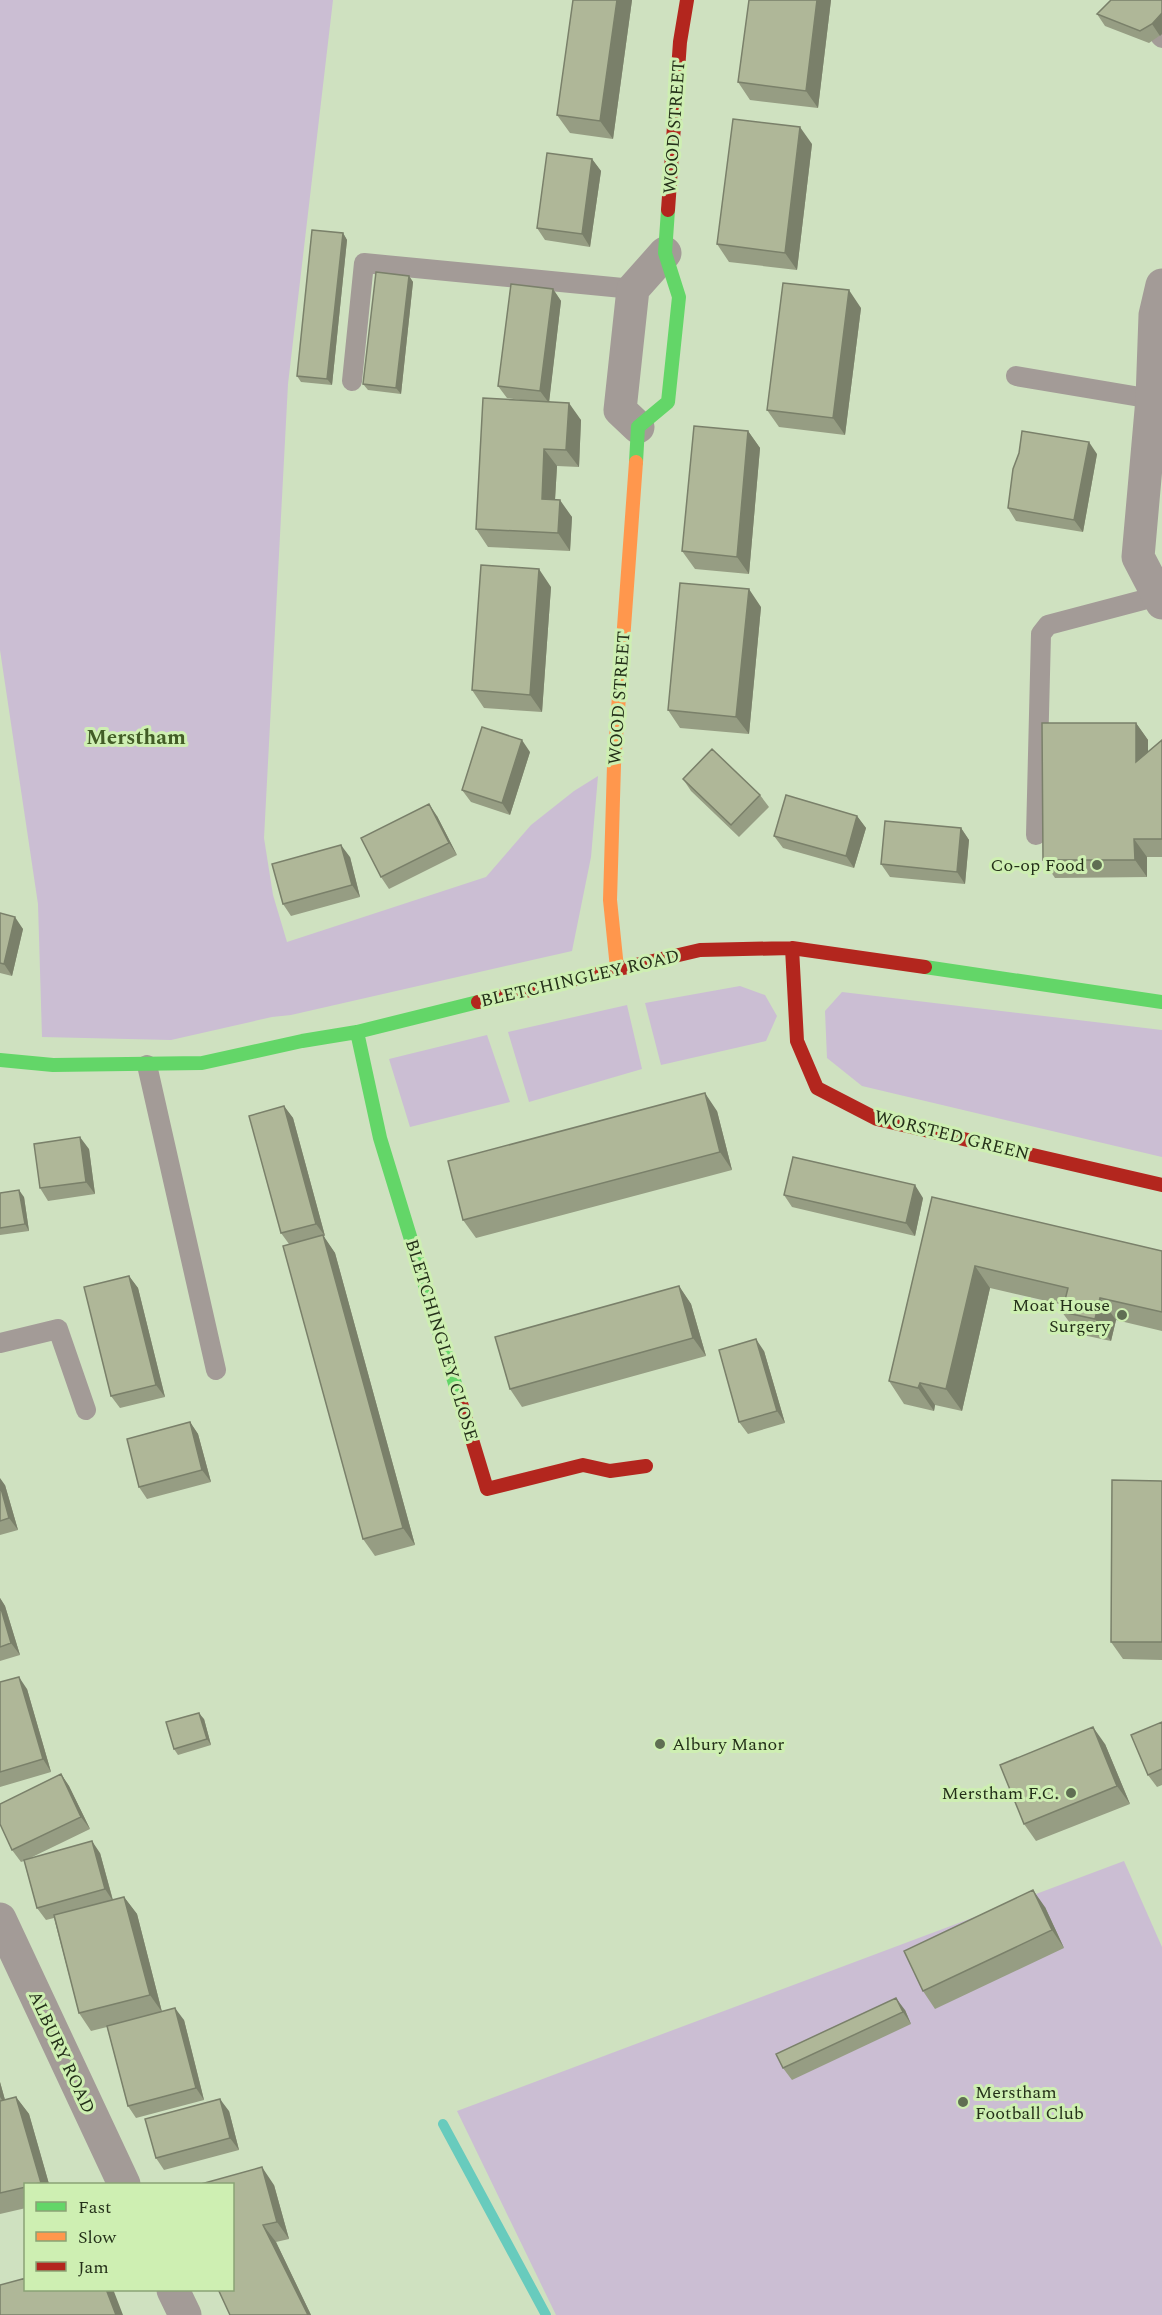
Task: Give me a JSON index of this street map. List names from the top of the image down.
{
  "streets": {
    "street": [
      "WOOD STREET",
      "BLETCHINGLEY ROAD",
      "WORSTED GREEN",
      "BLETCHINGLEY CLOSE",
      "ALBURY ROAD"
    ]
  },
  "crossings": [
    ["WOOD STREET", "BLETCHINGLEY ROAD"],
    ["BLETCHINGLEY ROAD", "WORSTED GREEN"],
    ["BLETCHINGLEY ROAD", "BLETCHINGLEY CLOSE"]
  ],
  "districts": ["Merstham"],
  "places": [
    "Co-op Food",
    "Moat House Surgery",
    "Albury Manor",
    "Merstham F.C.",
    "Merstham Football Club"
  ],
  "legend": ["Fast", "Slow", "Jam"]
}
